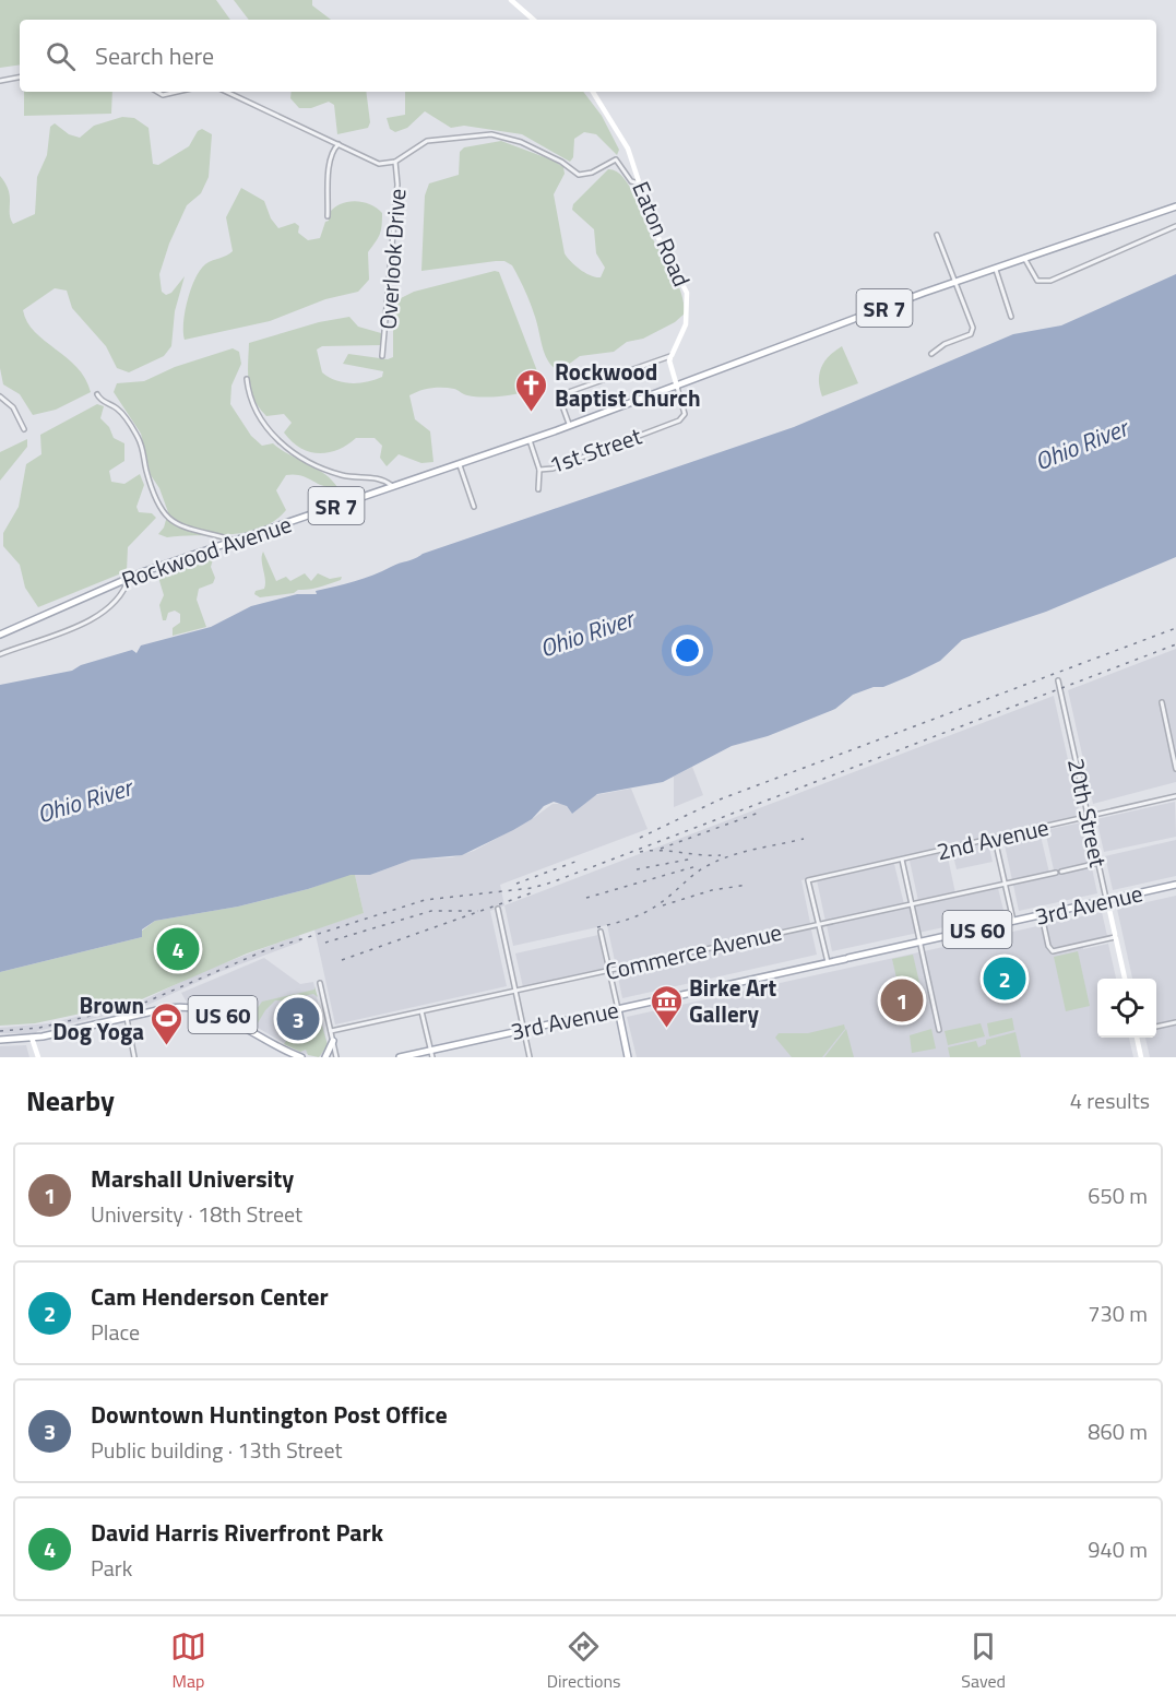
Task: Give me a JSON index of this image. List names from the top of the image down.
{
  "streets": {
    "main road": [
      "SR 7",
      "Rockwood Avenue",
      "3rd Avenue",
      "US 60"
    ],
    "street": [
      "Eaton Road",
      "Overlook Drive",
      "1st Street",
      "20th Street",
      "2nd Avenue",
      "Commerce Avenue"
    ]
  },
  "crossings": [
    ["SR 7", "1st Street"],
    ["SR 7", "Rockwood Avenue"],
    ["1st Street", "Rockwood Avenue"],
    ["20th Street", "2nd Avenue"],
    ["20th Street", "3rd Avenue"],
    ["2nd Avenue", "Commerce Avenue"]
  ],
  "water": ["Ohio River"],
  "places": {
    "church": ["Rockwood Baptist Church"],
    "museum": ["Birke Art Gallery"],
    "sports": ["Brown Dog Yoga"]
  },
  "page": {
    "search": "Search here",
    "pins": [
      "4",
      "2",
      "1",
      "3"
    ],
    "heading": ["Nearby", "4 results"],
    "list": [
      {
        "mark": "1",
        "name": "Marshall University",
        "note": "University · 18th Street",
        "value": "650 m"
      },
      {
        "mark": "2",
        "name": "Cam Henderson Center",
        "note": "Place",
        "value": "730 m"
      },
      {
        "mark": "3",
        "name": "Downtown Huntington Post Office",
        "note": "Public building · 13th Street",
        "value": "860 m"
      },
      {
        "mark": "4",
        "name": "David Harris Riverfront Park",
        "note": "Park",
        "value": "940 m"
      }
    ],
    "nav": ["Map", "Directions", "Saved"]
  }
}
